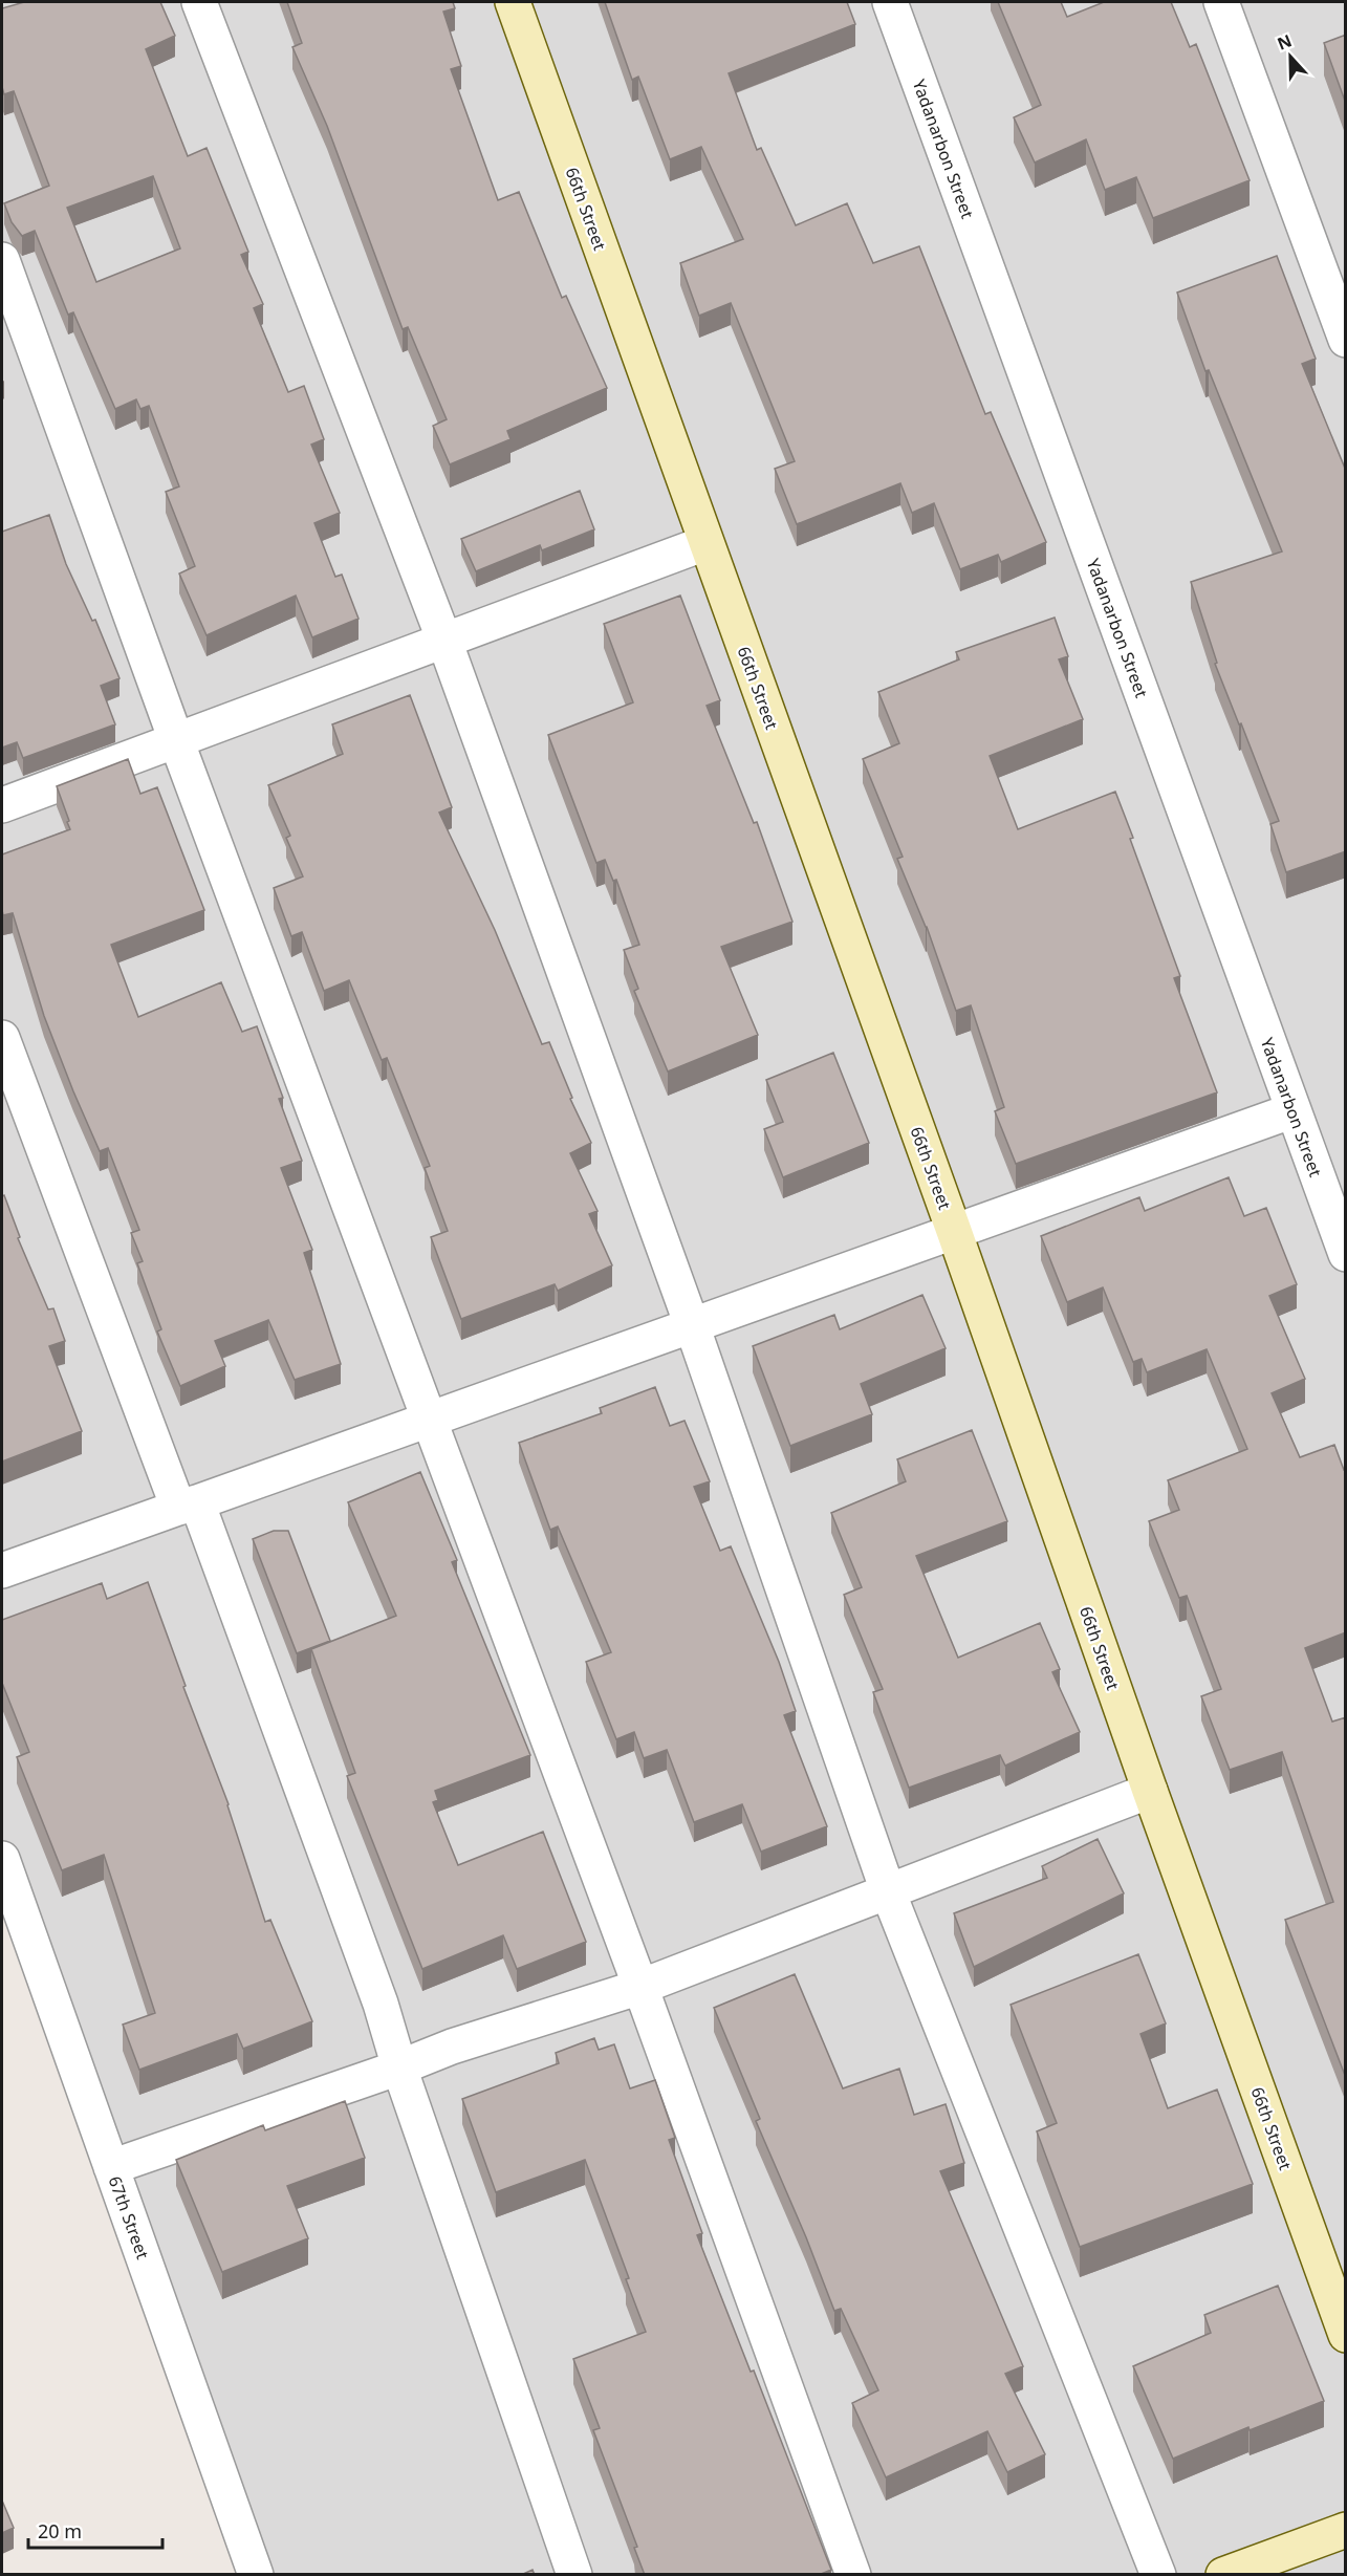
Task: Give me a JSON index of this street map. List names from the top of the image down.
{
  "streets": {
    "street": ["Yadanarbon Street", "66th Street", "67th Street"]
  },
  "scale_bar": "20 m",
  "north": "top"
}
